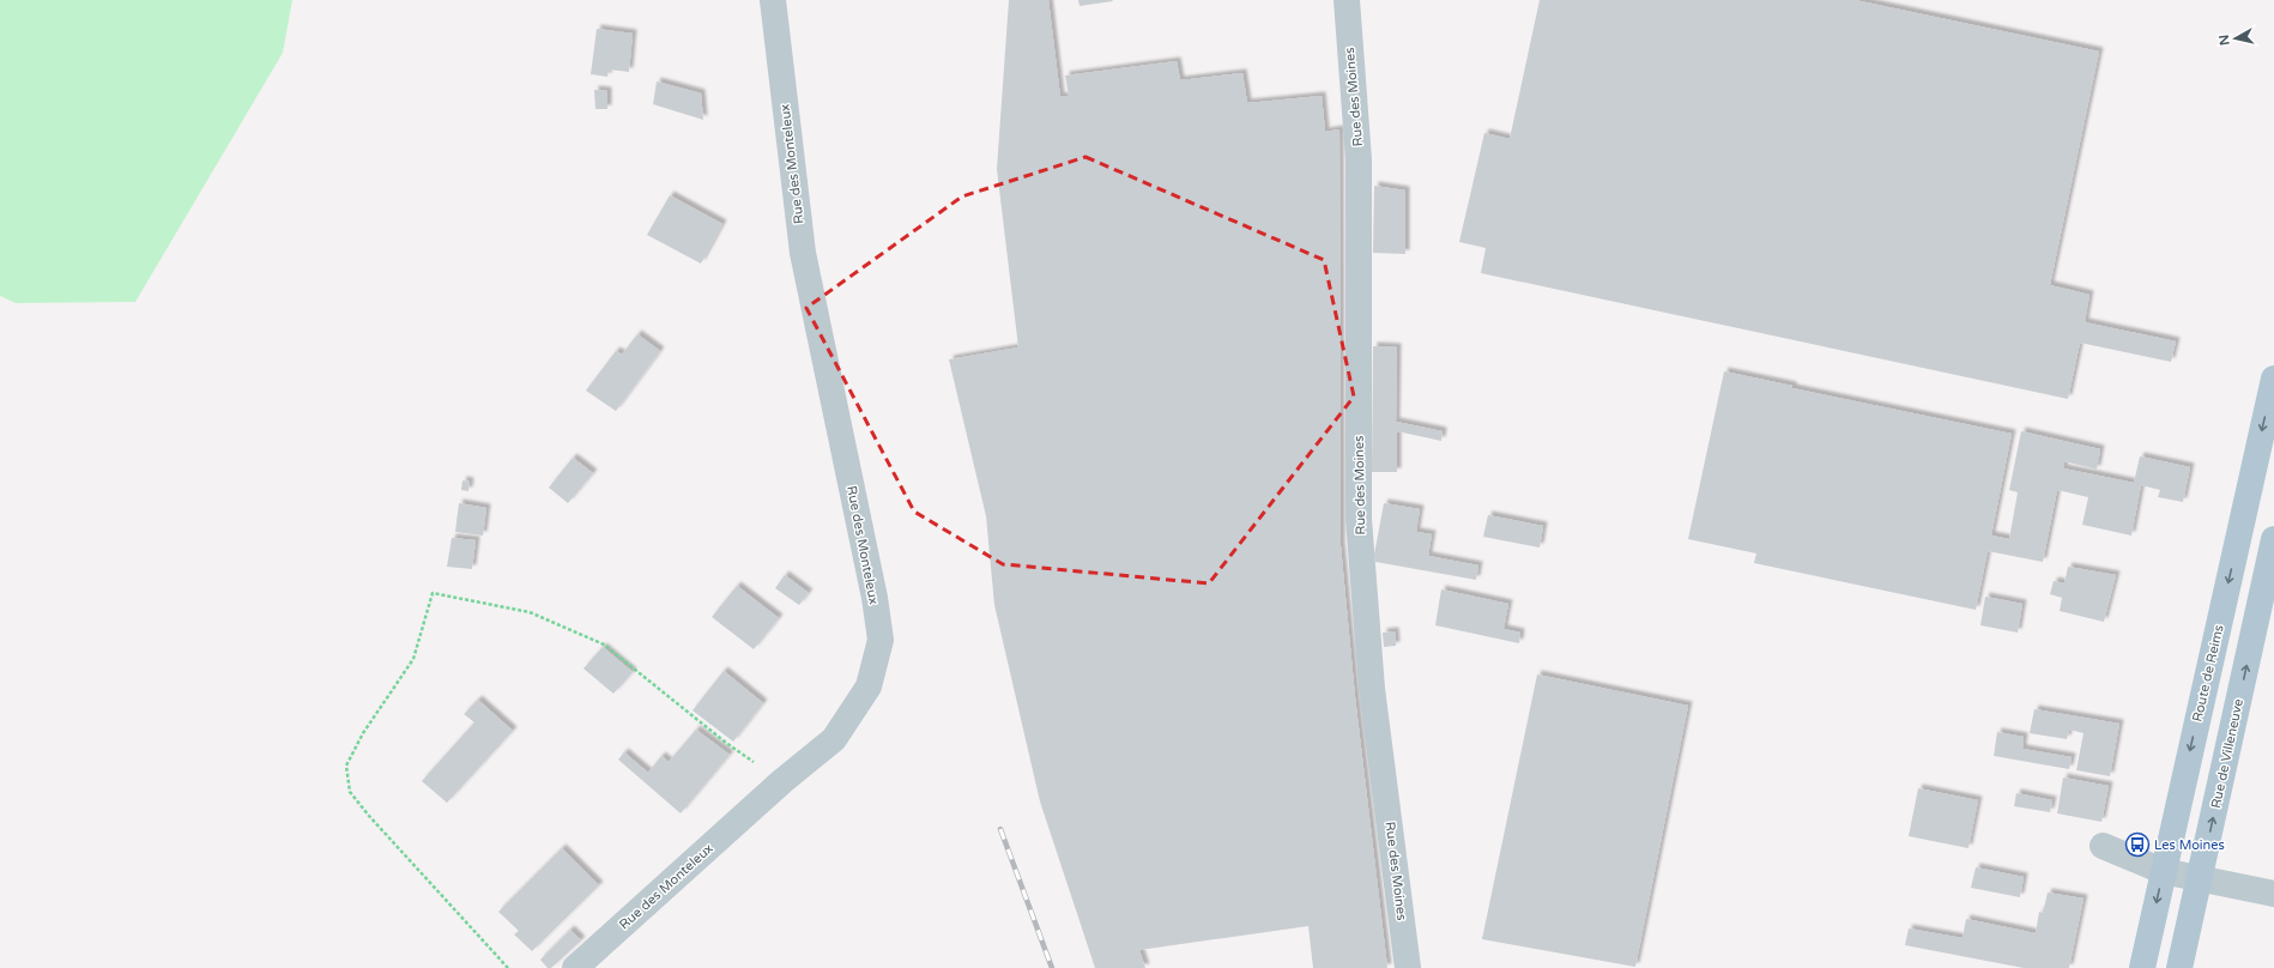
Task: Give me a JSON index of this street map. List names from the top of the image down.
{
  "streets": {
    "main road": ["Route de Reims", "Rue de Villeneuve"],
    "street": ["Rue des Moines", "Rue des Monteleux"]
  },
  "one_way": ["Route de Reims", "Rue de Villeneuve"],
  "places": {
    "bus stop": ["Les Moines"]
  },
  "north": "left"
}
